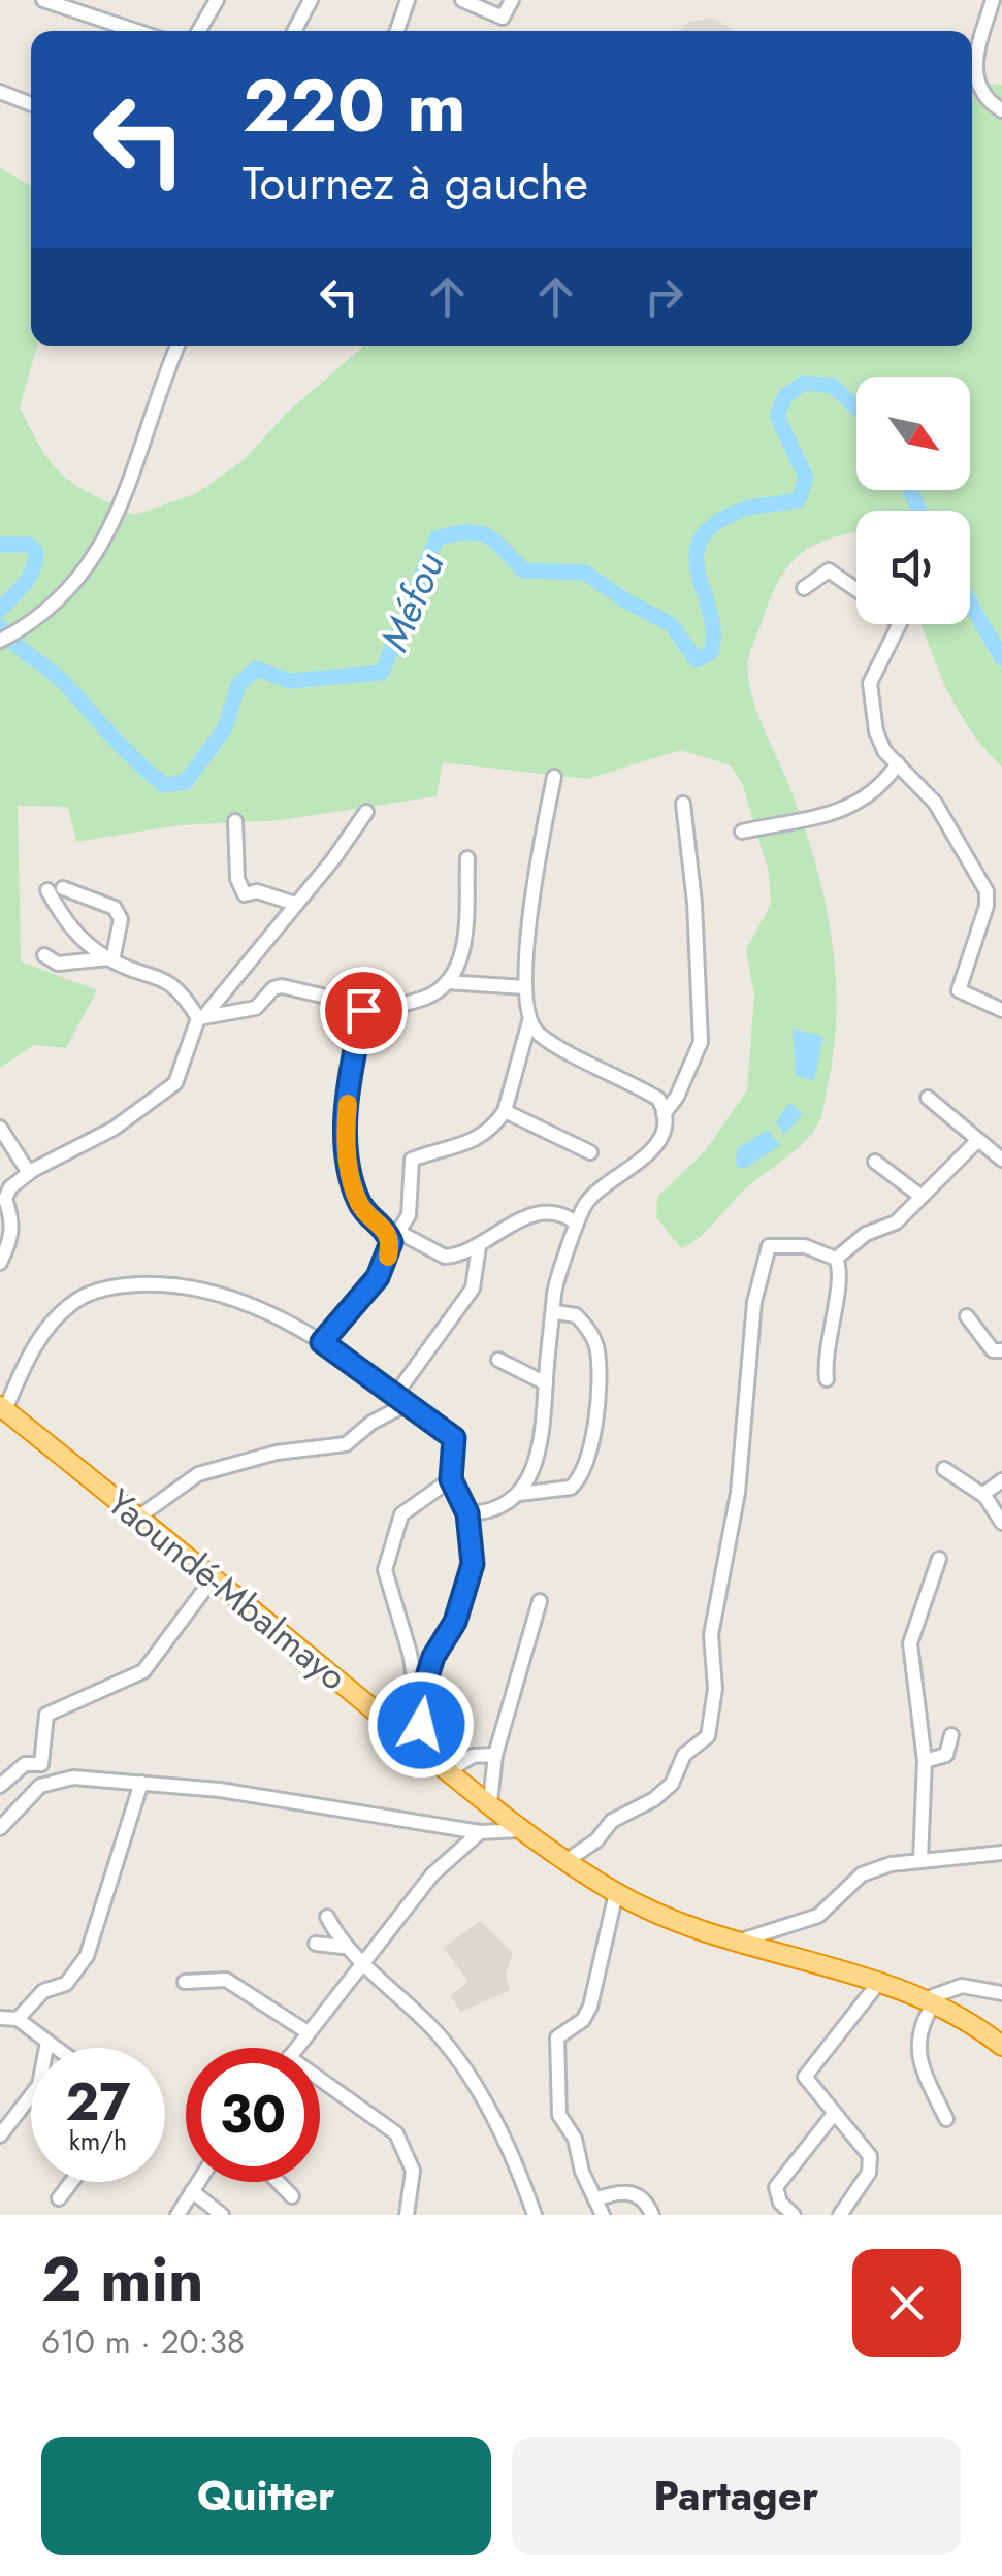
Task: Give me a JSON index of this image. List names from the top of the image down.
{
  "streets": {
    "highway": ["Yaoundé-Mbalmayo"]
  },
  "water": ["Méfou"],
  "north": "bottom right",
  "page": {
    "turn": ["220 m", "Tournez à gauche"],
    "speed": "27 km/h",
    "limit": "30",
    "heading": ["2 min", "610 m · 20:38"],
    "buttons": ["Quitter", "Partager"]
  }
}
